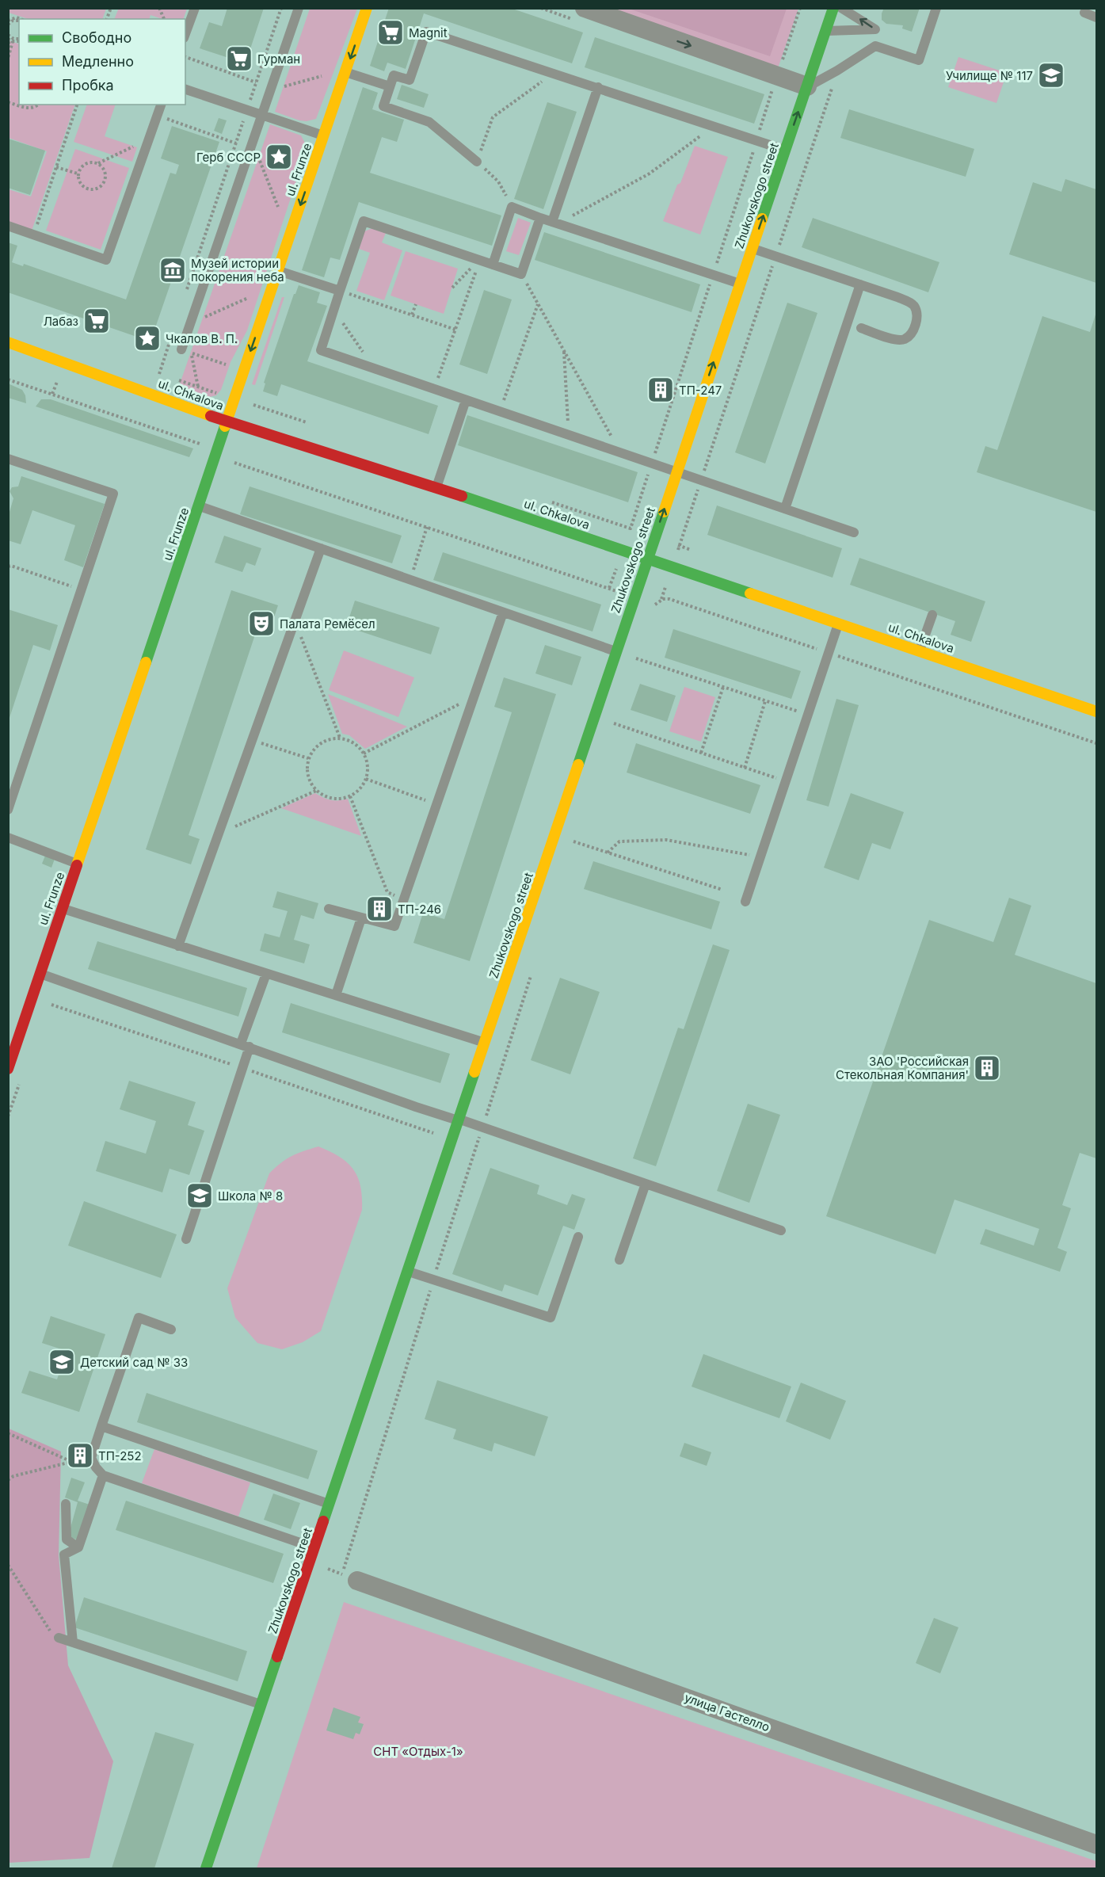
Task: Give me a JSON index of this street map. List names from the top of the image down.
{
  "streets": {
    "street": [
      "ul. Frunze",
      "Zhukovskogo street",
      "ul. Chkalova",
      "улица Гастелло"
    ]
  },
  "crossings": [
    ["ul. Frunze", "ul. Chkalova"],
    ["Zhukovskogo street", "ul. Chkalova"]
  ],
  "parks": ["СНТ «Отдых-1»"],
  "places": {
    "supermarket": ["Magnit", "Гурман", "Лабаз"],
    "school or university": ["Училище № 117", "Школа № 8", "Детский сад № 33"],
    "place": ["Герб СССР", "Чкалов В. П."],
    "museum": ["Музей истории покорения неба"],
    "building": [
      "ТП-247",
      "ТП-246",
      "ЗАО 'Российская Стекольная Компания'",
      "ТП-252"
    ],
    "theatre": ["Палата Ремёсел"]
  },
  "legend": ["Свободно", "Медленно", "Пробка"]
}
